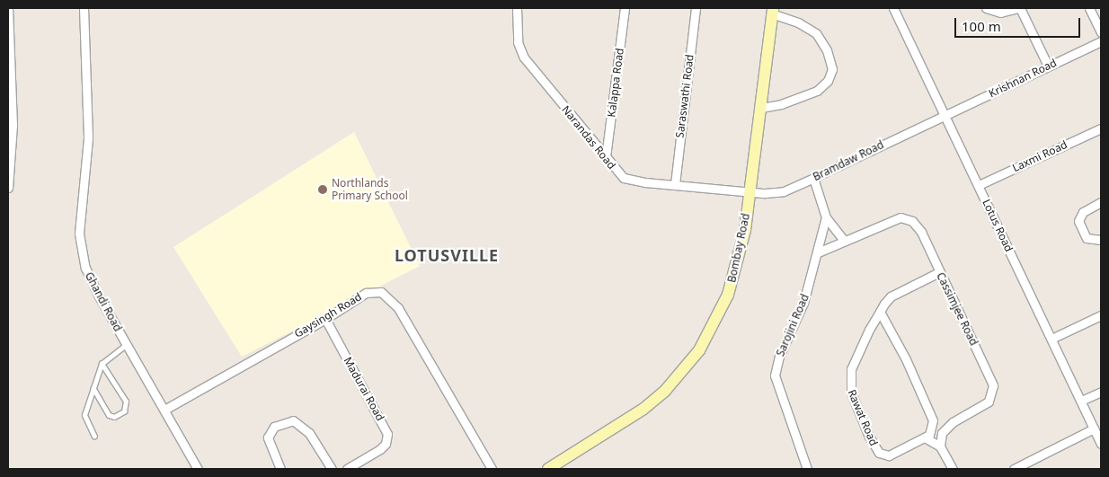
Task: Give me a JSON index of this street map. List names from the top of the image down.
{
  "streets": {
    "street": [
      "Krishnan Road",
      "Kalappa Road",
      "Saraswathi Road",
      "Narandas Road",
      "Laxmi Road",
      "Bramdaw Road",
      "Lotus Road",
      "Bombay Road",
      "Ghandi Road",
      "Cassimjee Road",
      "Gaysingh Road",
      "Sarojini Road",
      "Madurai Road",
      "Rawat Road"
    ]
  },
  "crossings": [
    ["Krishnan Road", "Bramdaw Road"],
    ["Krishnan Road", "Lotus Road"],
    ["Kalappa Road", "Narandas Road"],
    ["Saraswathi Road", "Narandas Road"],
    ["Narandas Road", "Bramdaw Road"],
    ["Narandas Road", "Bombay Road"],
    ["Laxmi Road", "Lotus Road"],
    ["Bramdaw Road", "Lotus Road"],
    ["Bramdaw Road", "Bombay Road"],
    ["Ghandi Road", "Gaysingh Road"],
    ["Cassimjee Road", "Sarojini Road"],
    ["Cassimjee Road", "Rawat Road"],
    ["Gaysingh Road", "Madurai Road"]
  ],
  "districts": ["LOTUSVILLE"],
  "places": ["Northlands Primary School"],
  "scale_bar": "100 m"
}
